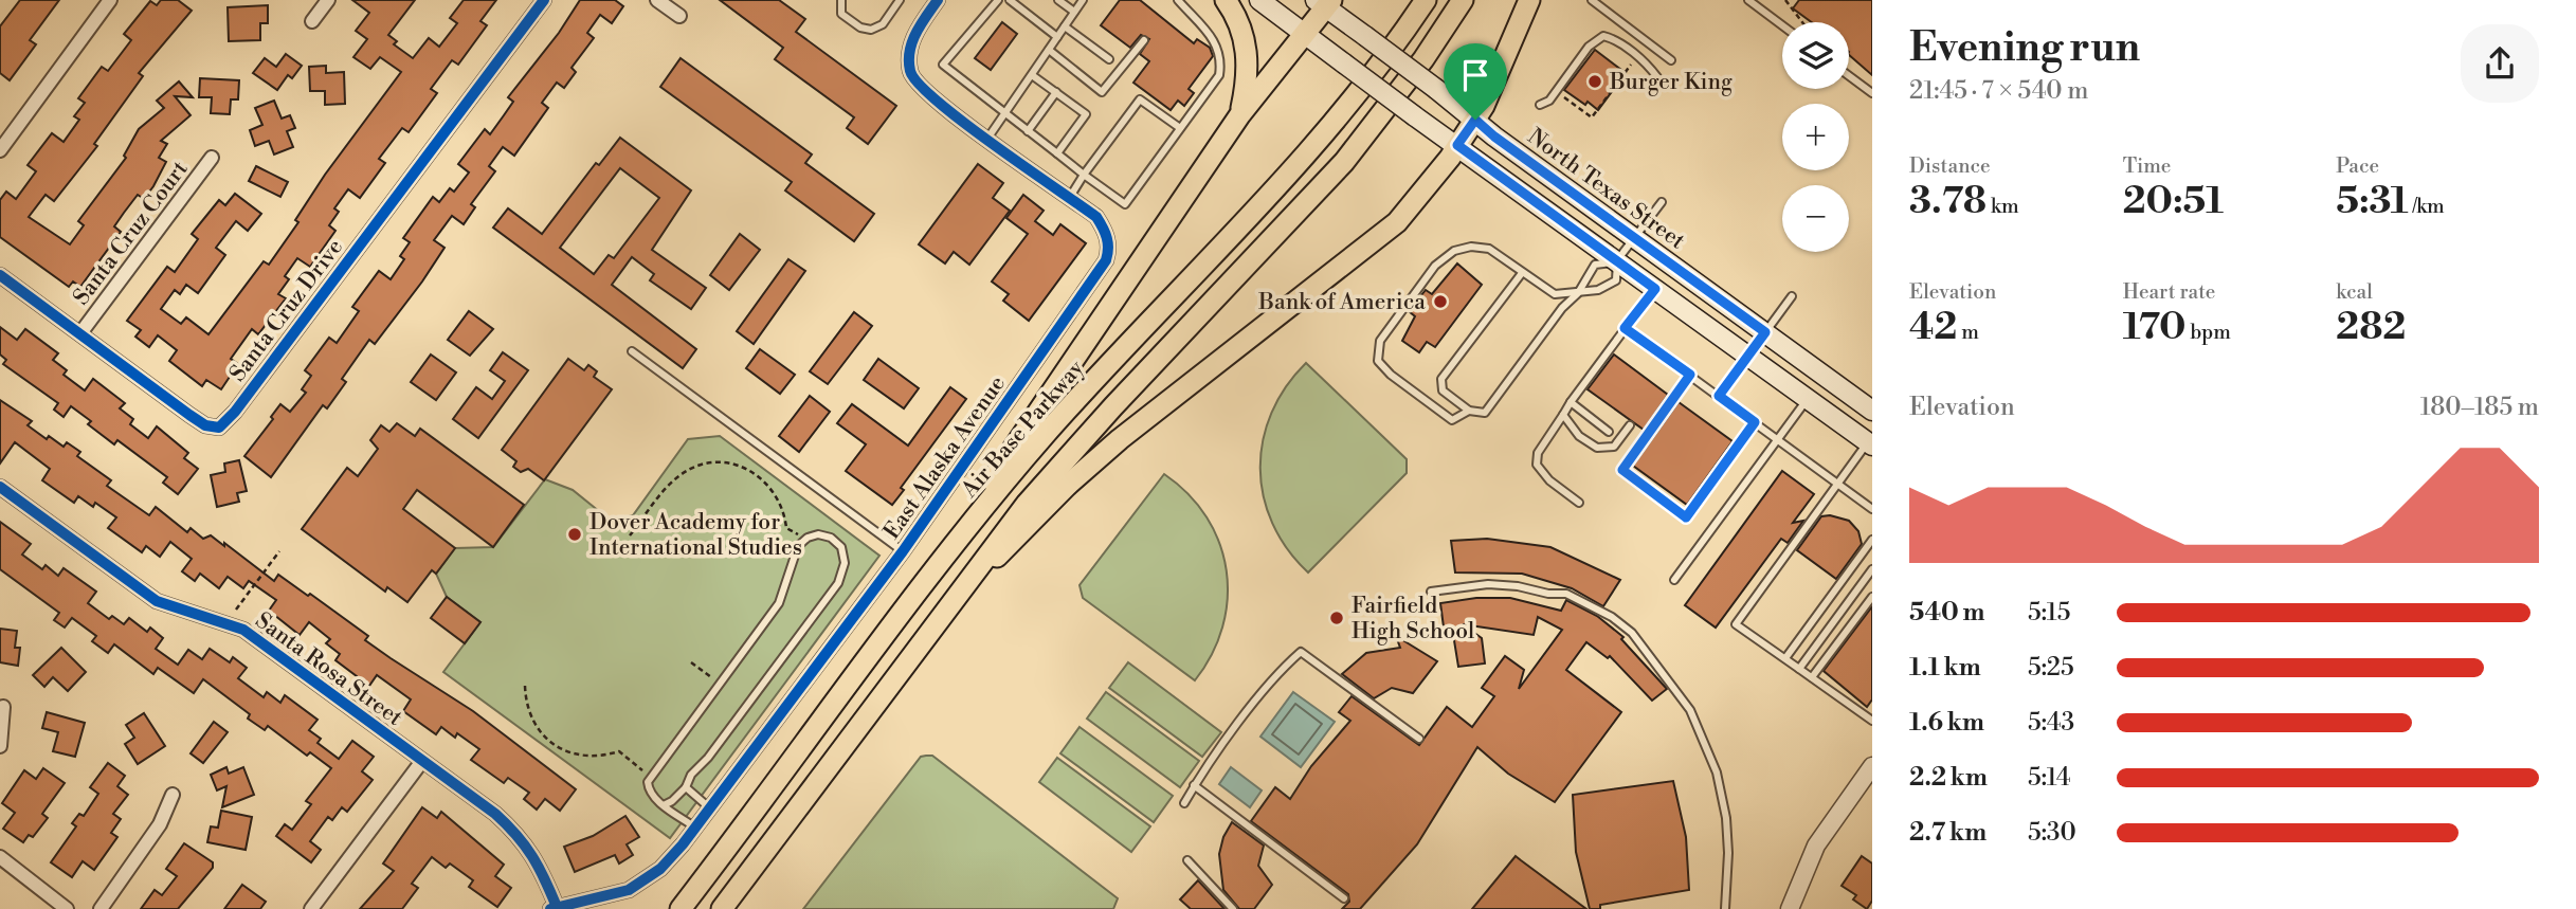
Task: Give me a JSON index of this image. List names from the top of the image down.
{
  "streets": {
    "main road": ["North Texas Street", "Air Base Parkway"],
    "street": [
      "Santa Cruz Court",
      "Santa Cruz Drive",
      "East Alaska Avenue",
      "Santa Rosa Street"
    ]
  },
  "crossings": [
    ["Santa Cruz Court", "Santa Cruz Drive"],
    ["East Alaska Avenue", "Santa Rosa Street"]
  ],
  "places": [
    "Burger King",
    "Bank of America",
    "Dover Academy for International Studies",
    "Fairfield High School"
  ],
  "page": {
    "heading": ["Evening run", "21:45 · 7 × 540 m"],
    "map_buttons": ["+", "−"],
    "stats": [
      ["Distance", "3.78 km"],
      ["Time", "20:51"],
      ["Pace", "5:31 /km"],
      ["Elevation", "42 m"],
      ["Heart rate", "170 bpm"],
      ["kcal", "282"]
    ],
    "chart": ["Elevation", "180–185 m"],
    "list": [
      {
        "name": "540 m",
        "note": "5:15"
      },
      {
        "name": "1.1 km",
        "note": "5:25"
      },
      {
        "name": "1.6 km",
        "note": "5:43"
      },
      {
        "name": "2.2 km",
        "note": "5:14"
      },
      {
        "name": "2.7 km",
        "note": "5:30"
      }
    ]
  }
}
